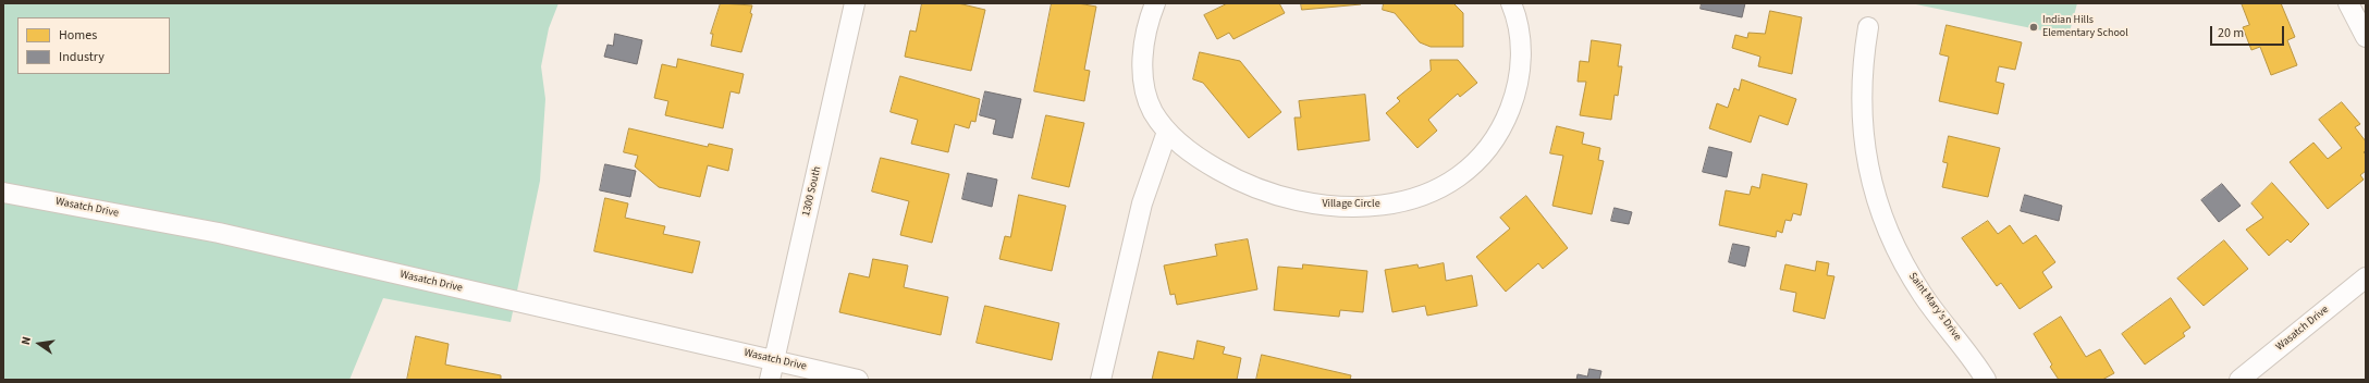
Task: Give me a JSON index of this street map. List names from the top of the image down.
{
  "streets": {
    "street": [
      "1300 South",
      "Village Circle",
      "Wasatch Drive",
      "Saint Mary's Drive"
    ]
  },
  "crossings": [
    ["1300 South", "Wasatch Drive"]
  ],
  "places": ["Indian Hills Elementary School"],
  "legend": ["Homes", "Industry"],
  "scale_bar": "20 m",
  "north": "left"
}
